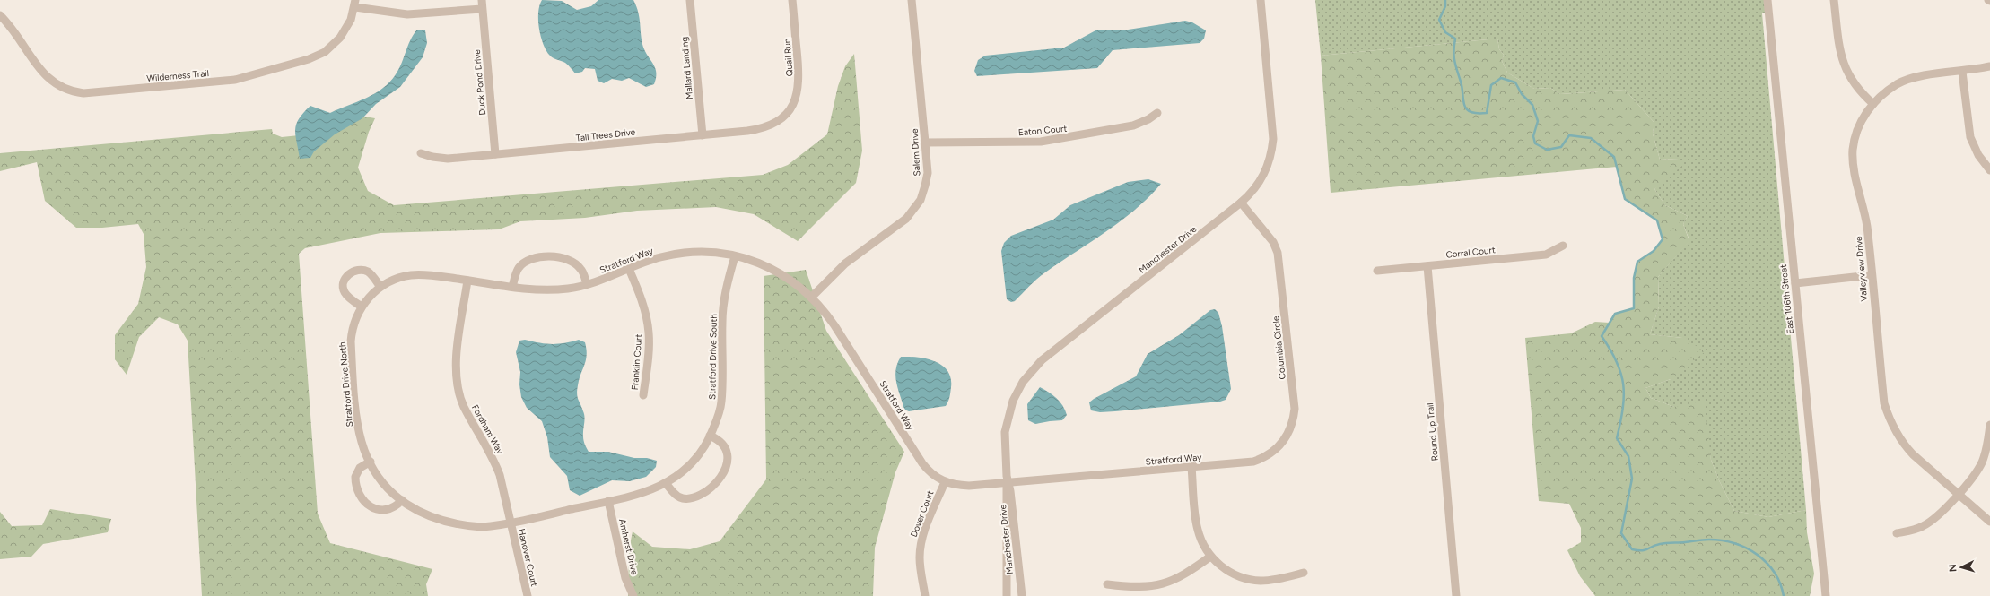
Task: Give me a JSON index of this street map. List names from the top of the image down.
{
  "streets": {
    "street": [
      "Quail Run",
      "Mallard Landing",
      "Wilderness Trail",
      "Duck Pond Drive",
      "Eaton Court",
      "Tall Trees Drive",
      "Salem Drive",
      "Manchester Drive",
      "Corral Court",
      "Stratford Way",
      "Valleyview Drive",
      "East 106th Street",
      "Columbia Circle",
      "Stratford Drive South",
      "Franklin Court",
      "Stratford Drive North",
      "Fordham Way",
      "Round Up Trail",
      "Dover Court",
      "Amherst Drive",
      "Hanover Court"
    ]
  },
  "crossings": [
    ["Quail Run", "Tall Trees Drive"],
    ["Mallard Landing", "Tall Trees Drive"],
    ["Duck Pond Drive", "Tall Trees Drive"],
    ["Eaton Court", "Salem Drive"],
    ["Salem Drive", "Stratford Way"],
    ["Manchester Drive", "Stratford Way"],
    ["Manchester Drive", "Columbia Circle"],
    ["Corral Court", "Round Up Trail"],
    ["Stratford Way", "Columbia Circle"],
    ["Stratford Way", "Stratford Drive South"],
    ["Stratford Way", "Franklin Court"],
    ["Stratford Way", "Stratford Drive North"],
    ["Stratford Way", "Fordham Way"],
    ["Stratford Way", "Dover Court"],
    ["Stratford Drive South", "Stratford Drive North"],
    ["Stratford Drive South", "Fordham Way"],
    ["Stratford Drive South", "Amherst Drive"],
    ["Stratford Drive South", "Hanover Court"],
    ["Stratford Drive North", "Fordham Way"],
    ["Stratford Drive North", "Hanover Court"],
    ["Fordham Way", "Hanover Court"]
  ],
  "north": "left"
}
